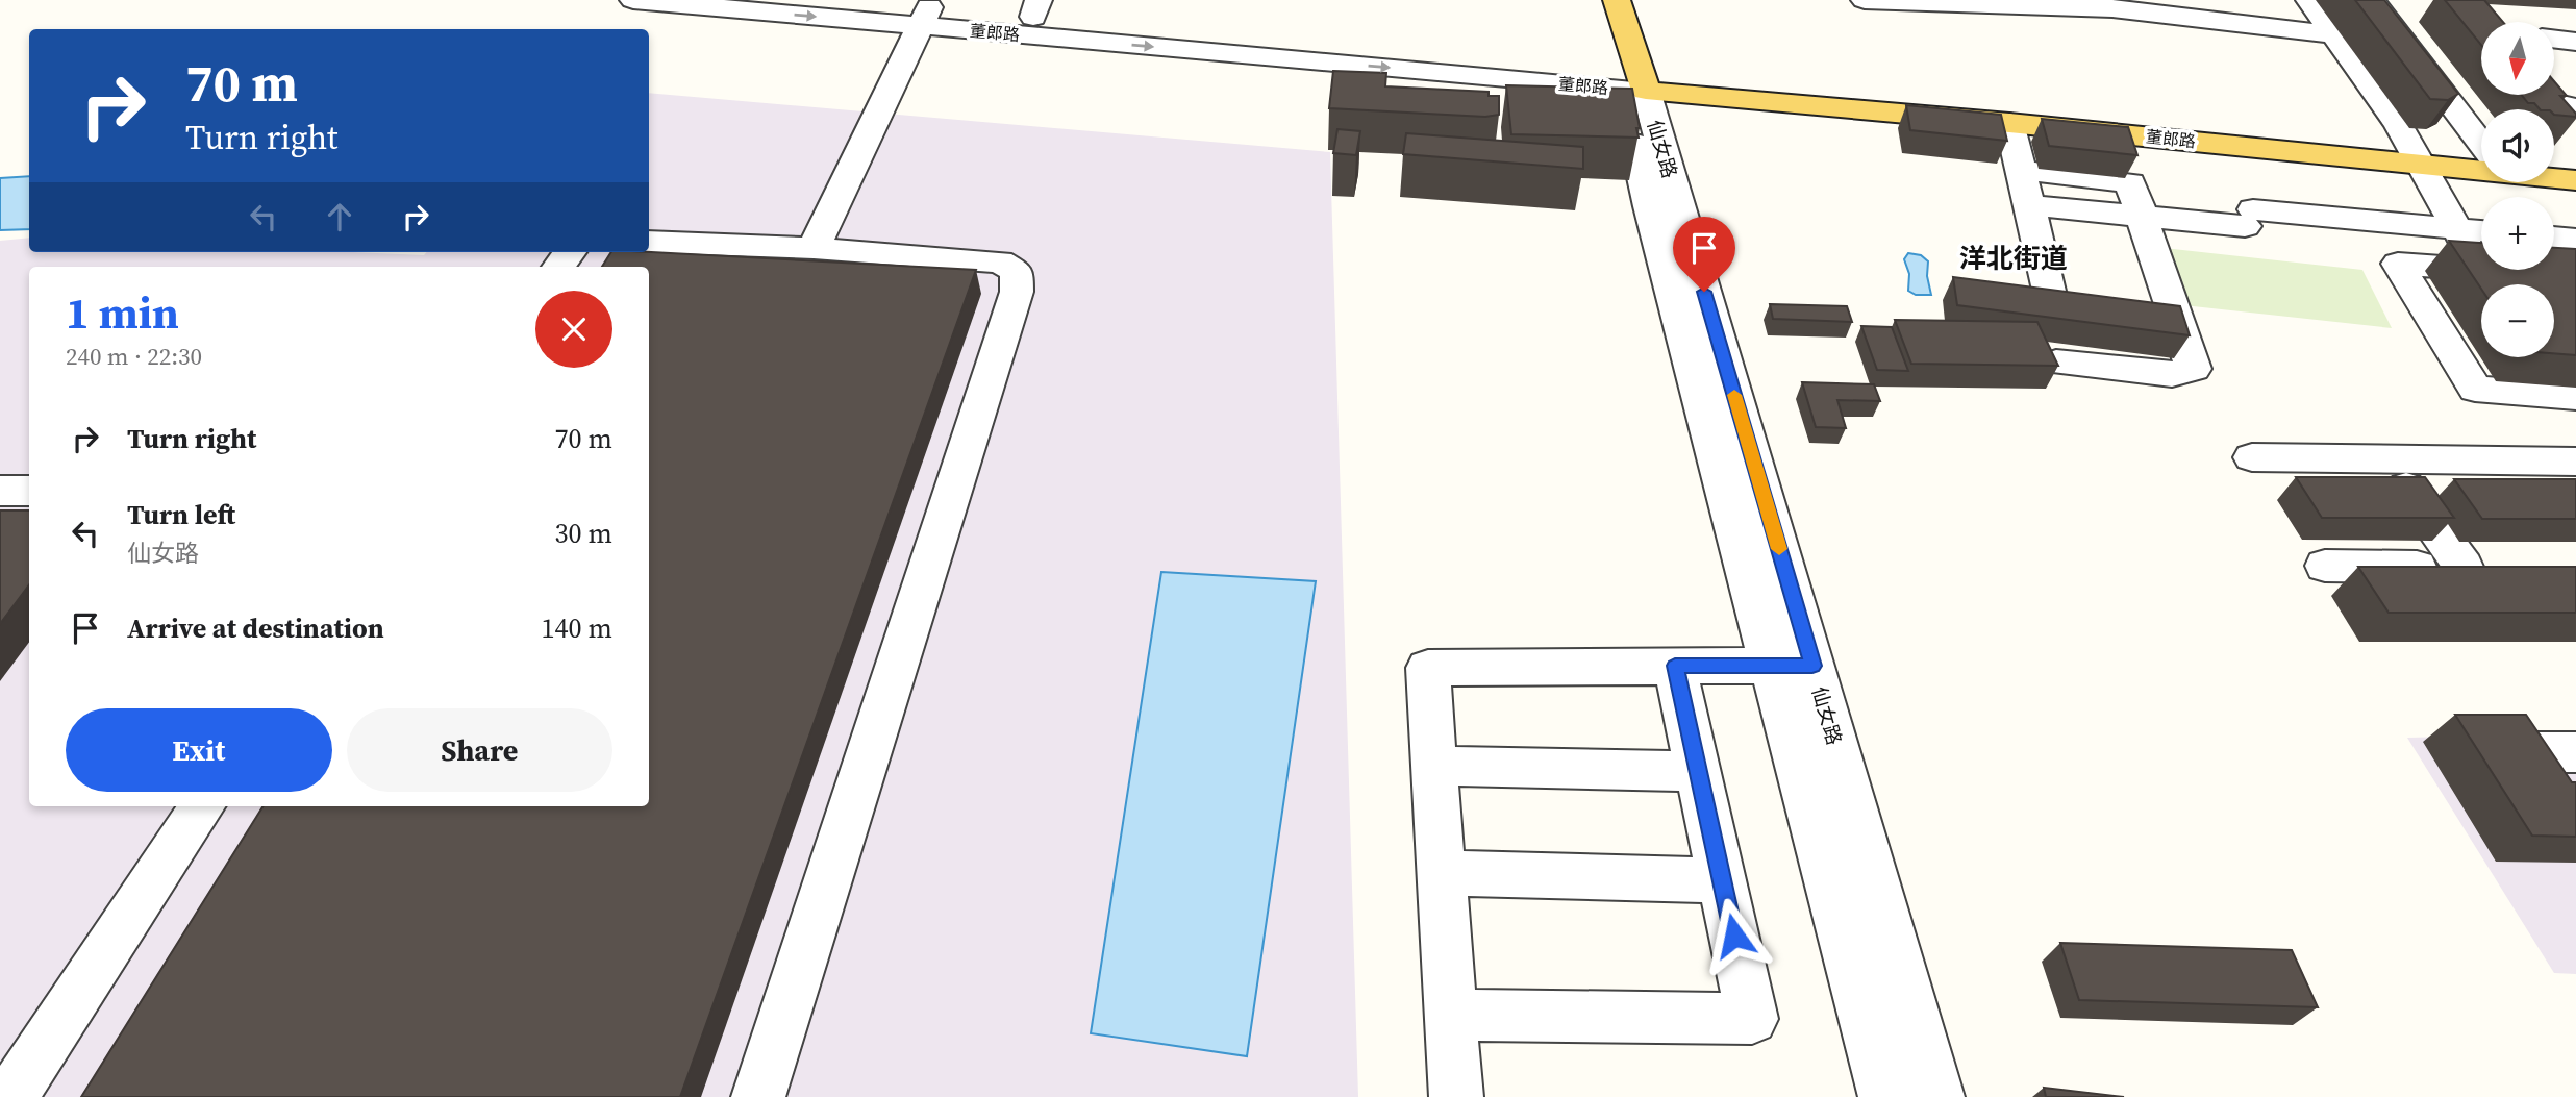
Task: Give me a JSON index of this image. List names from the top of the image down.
{
  "streets": {
    "main road": ["董郎路"],
    "street": ["仙女路"]
  },
  "districts": ["洋北街道"],
  "north": "bottom",
  "page": {
    "map_buttons": ["+", "−"],
    "turn": ["70 m", "Turn right"],
    "heading": ["1 min", "240 m · 22:30"],
    "list": [
      {
        "name": "Turn right",
        "value": "70 m"
      },
      {
        "name": "Turn left",
        "note": "仙女路",
        "value": "30 m"
      },
      {
        "name": "Arrive at destination",
        "value": "140 m"
      }
    ],
    "buttons": ["Exit", "Share"]
  }
}
